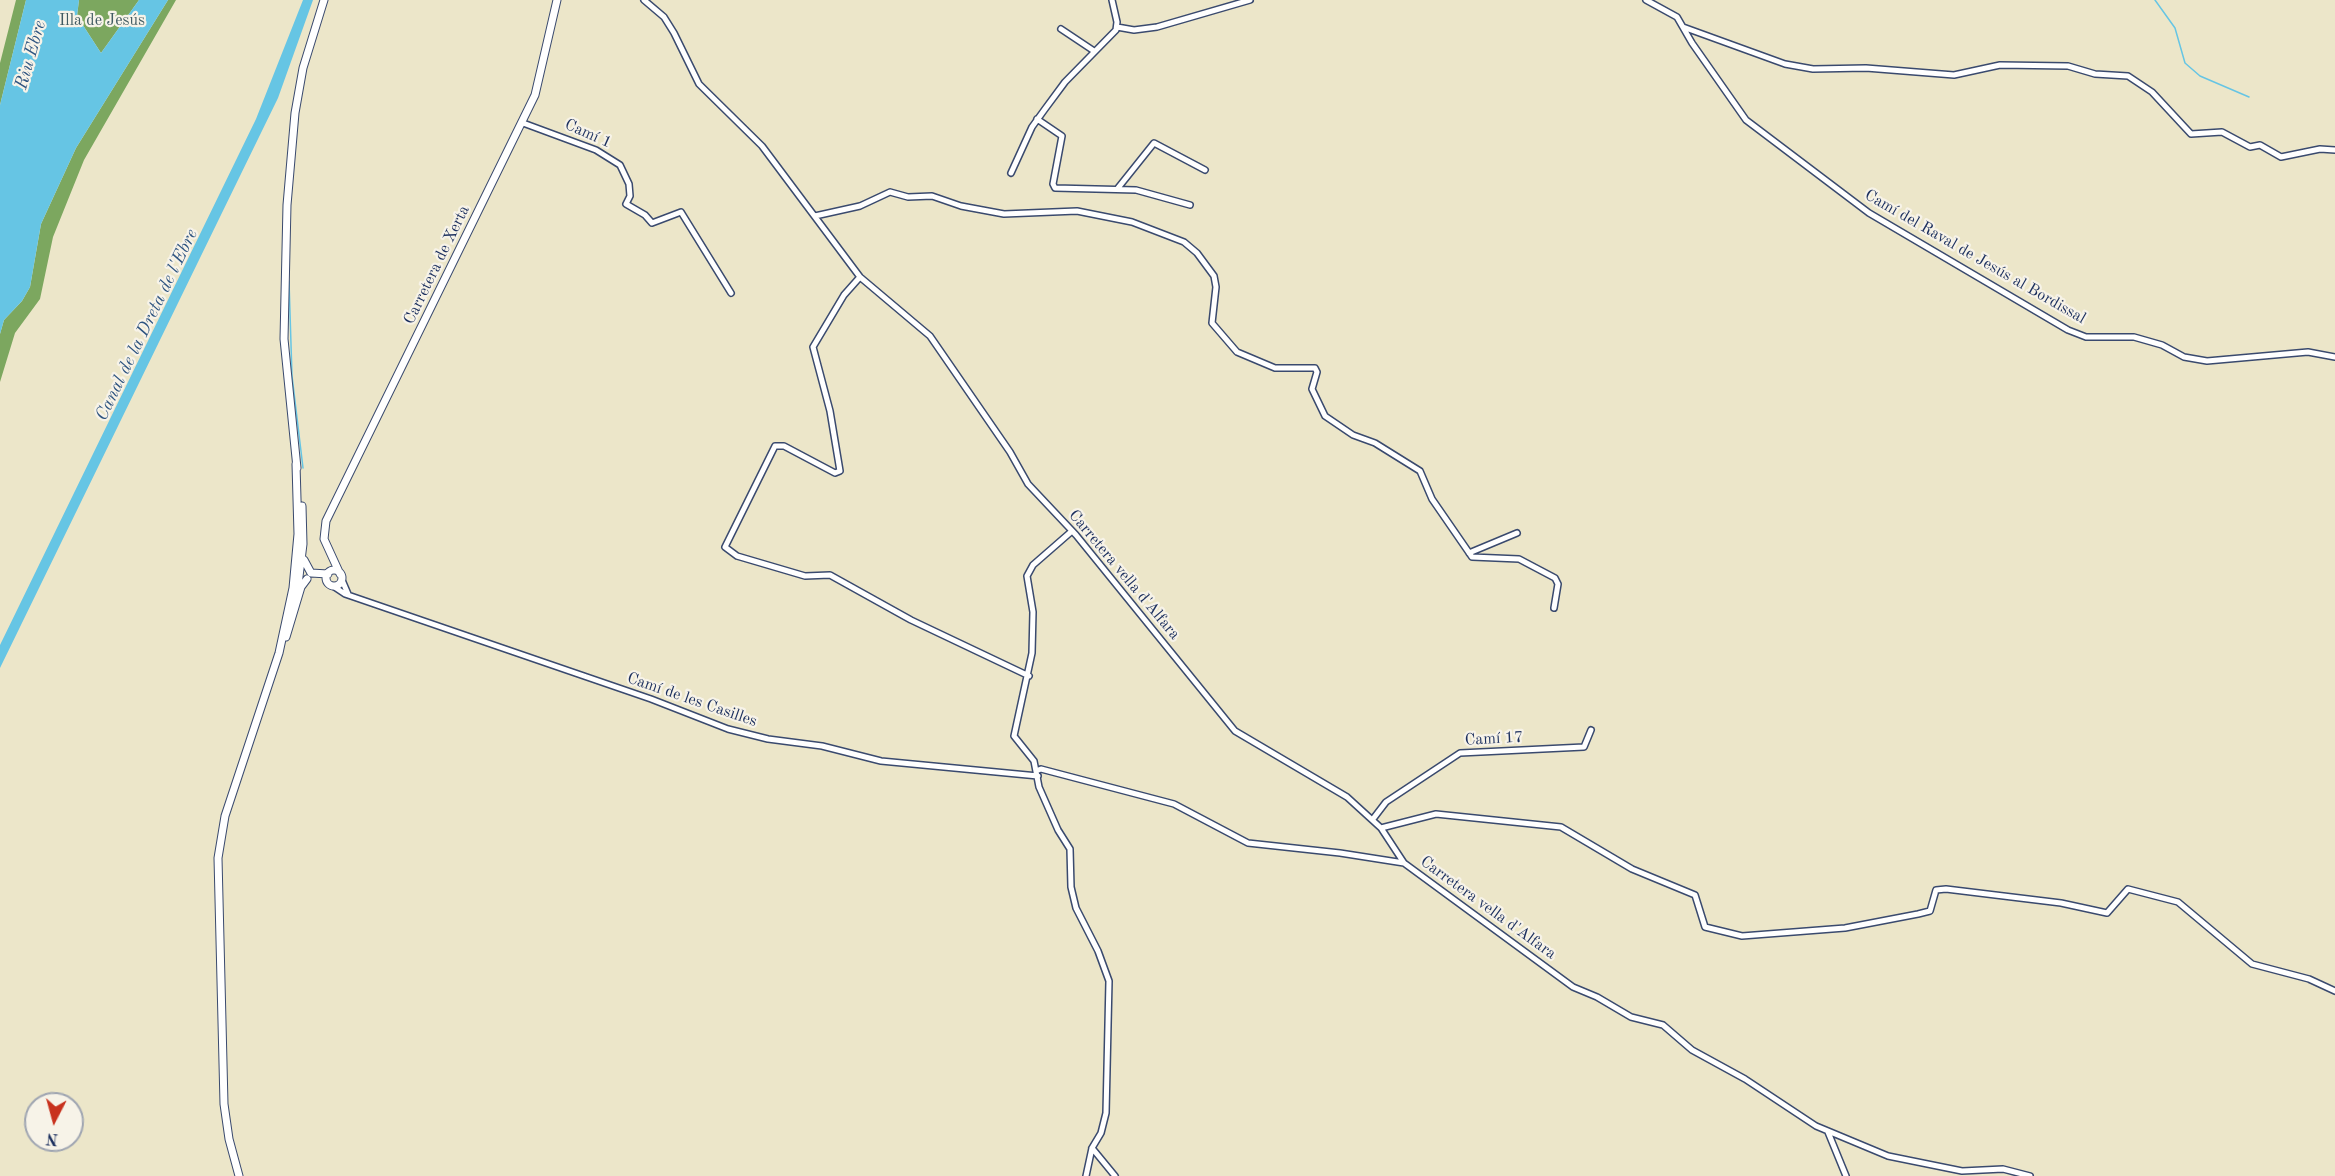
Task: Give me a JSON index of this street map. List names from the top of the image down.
{
  "streets": {
    "main road": ["Carretera de Xerta"],
    "street": [
      "Camí 1",
      "Camí del Raval de Jesús al Bordissal",
      "Carretera vella d'Alfara",
      "Camí de les Casilles",
      "Camí 17"
    ]
  },
  "crossings": [
    ["Camí 1", "Carretera de Xerta"],
    ["Carretera vella d'Alfara", "Camí de les Casilles"],
    ["Carretera vella d'Alfara", "Camí 17"]
  ],
  "water": ["Riu Ebre", "Canal de la Dreta de l'Ebre"],
  "parks": ["Illa de Jesús"],
  "north": "bottom"
}
